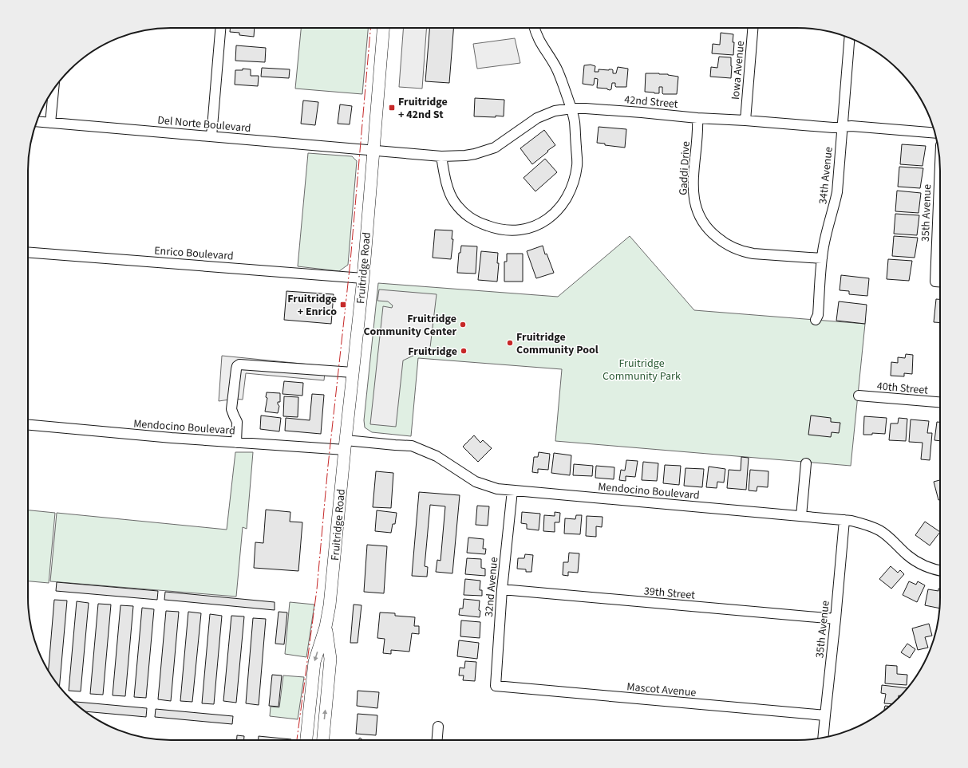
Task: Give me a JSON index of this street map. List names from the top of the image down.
{
  "streets": {
    "main road": ["Fruitridge Road"],
    "street": [
      "Iowa Avenue",
      "42nd Street",
      "Del Norte Boulevard",
      "Gaddi Drive",
      "34th Avenue",
      "35th Avenue",
      "Enrico Boulevard",
      "40th Street",
      "Mendocino Boulevard",
      "32nd Avenue",
      "39th Street",
      "Mascot Avenue"
    ]
  },
  "crossings": [
    ["Iowa Avenue", "42nd Street"],
    ["42nd Street", "Del Norte Boulevard"],
    ["42nd Street", "Gaddi Drive"],
    ["42nd Street", "34th Avenue"],
    ["42nd Street", "Fruitridge Road"],
    ["Del Norte Boulevard", "Fruitridge Road"],
    ["Gaddi Drive", "34th Avenue"],
    ["35th Avenue", "Mendocino Boulevard"],
    ["35th Avenue", "39th Street"],
    ["35th Avenue", "Mascot Avenue"],
    ["Enrico Boulevard", "Fruitridge Road"],
    ["Fruitridge Road", "Mendocino Boulevard"],
    ["Mendocino Boulevard", "32nd Avenue"],
    ["32nd Avenue", "39th Street"],
    ["32nd Avenue", "Mascot Avenue"]
  ],
  "parks": ["Fruitridge Community Park"],
  "places": {
    "transit": ["Fruitridge + 42nd St", "Fruitridge + Enrico"],
    "other": ["Fruitridge Community Center", "Fruitridge Community Pool", "Fruitridge"]
  }
}
